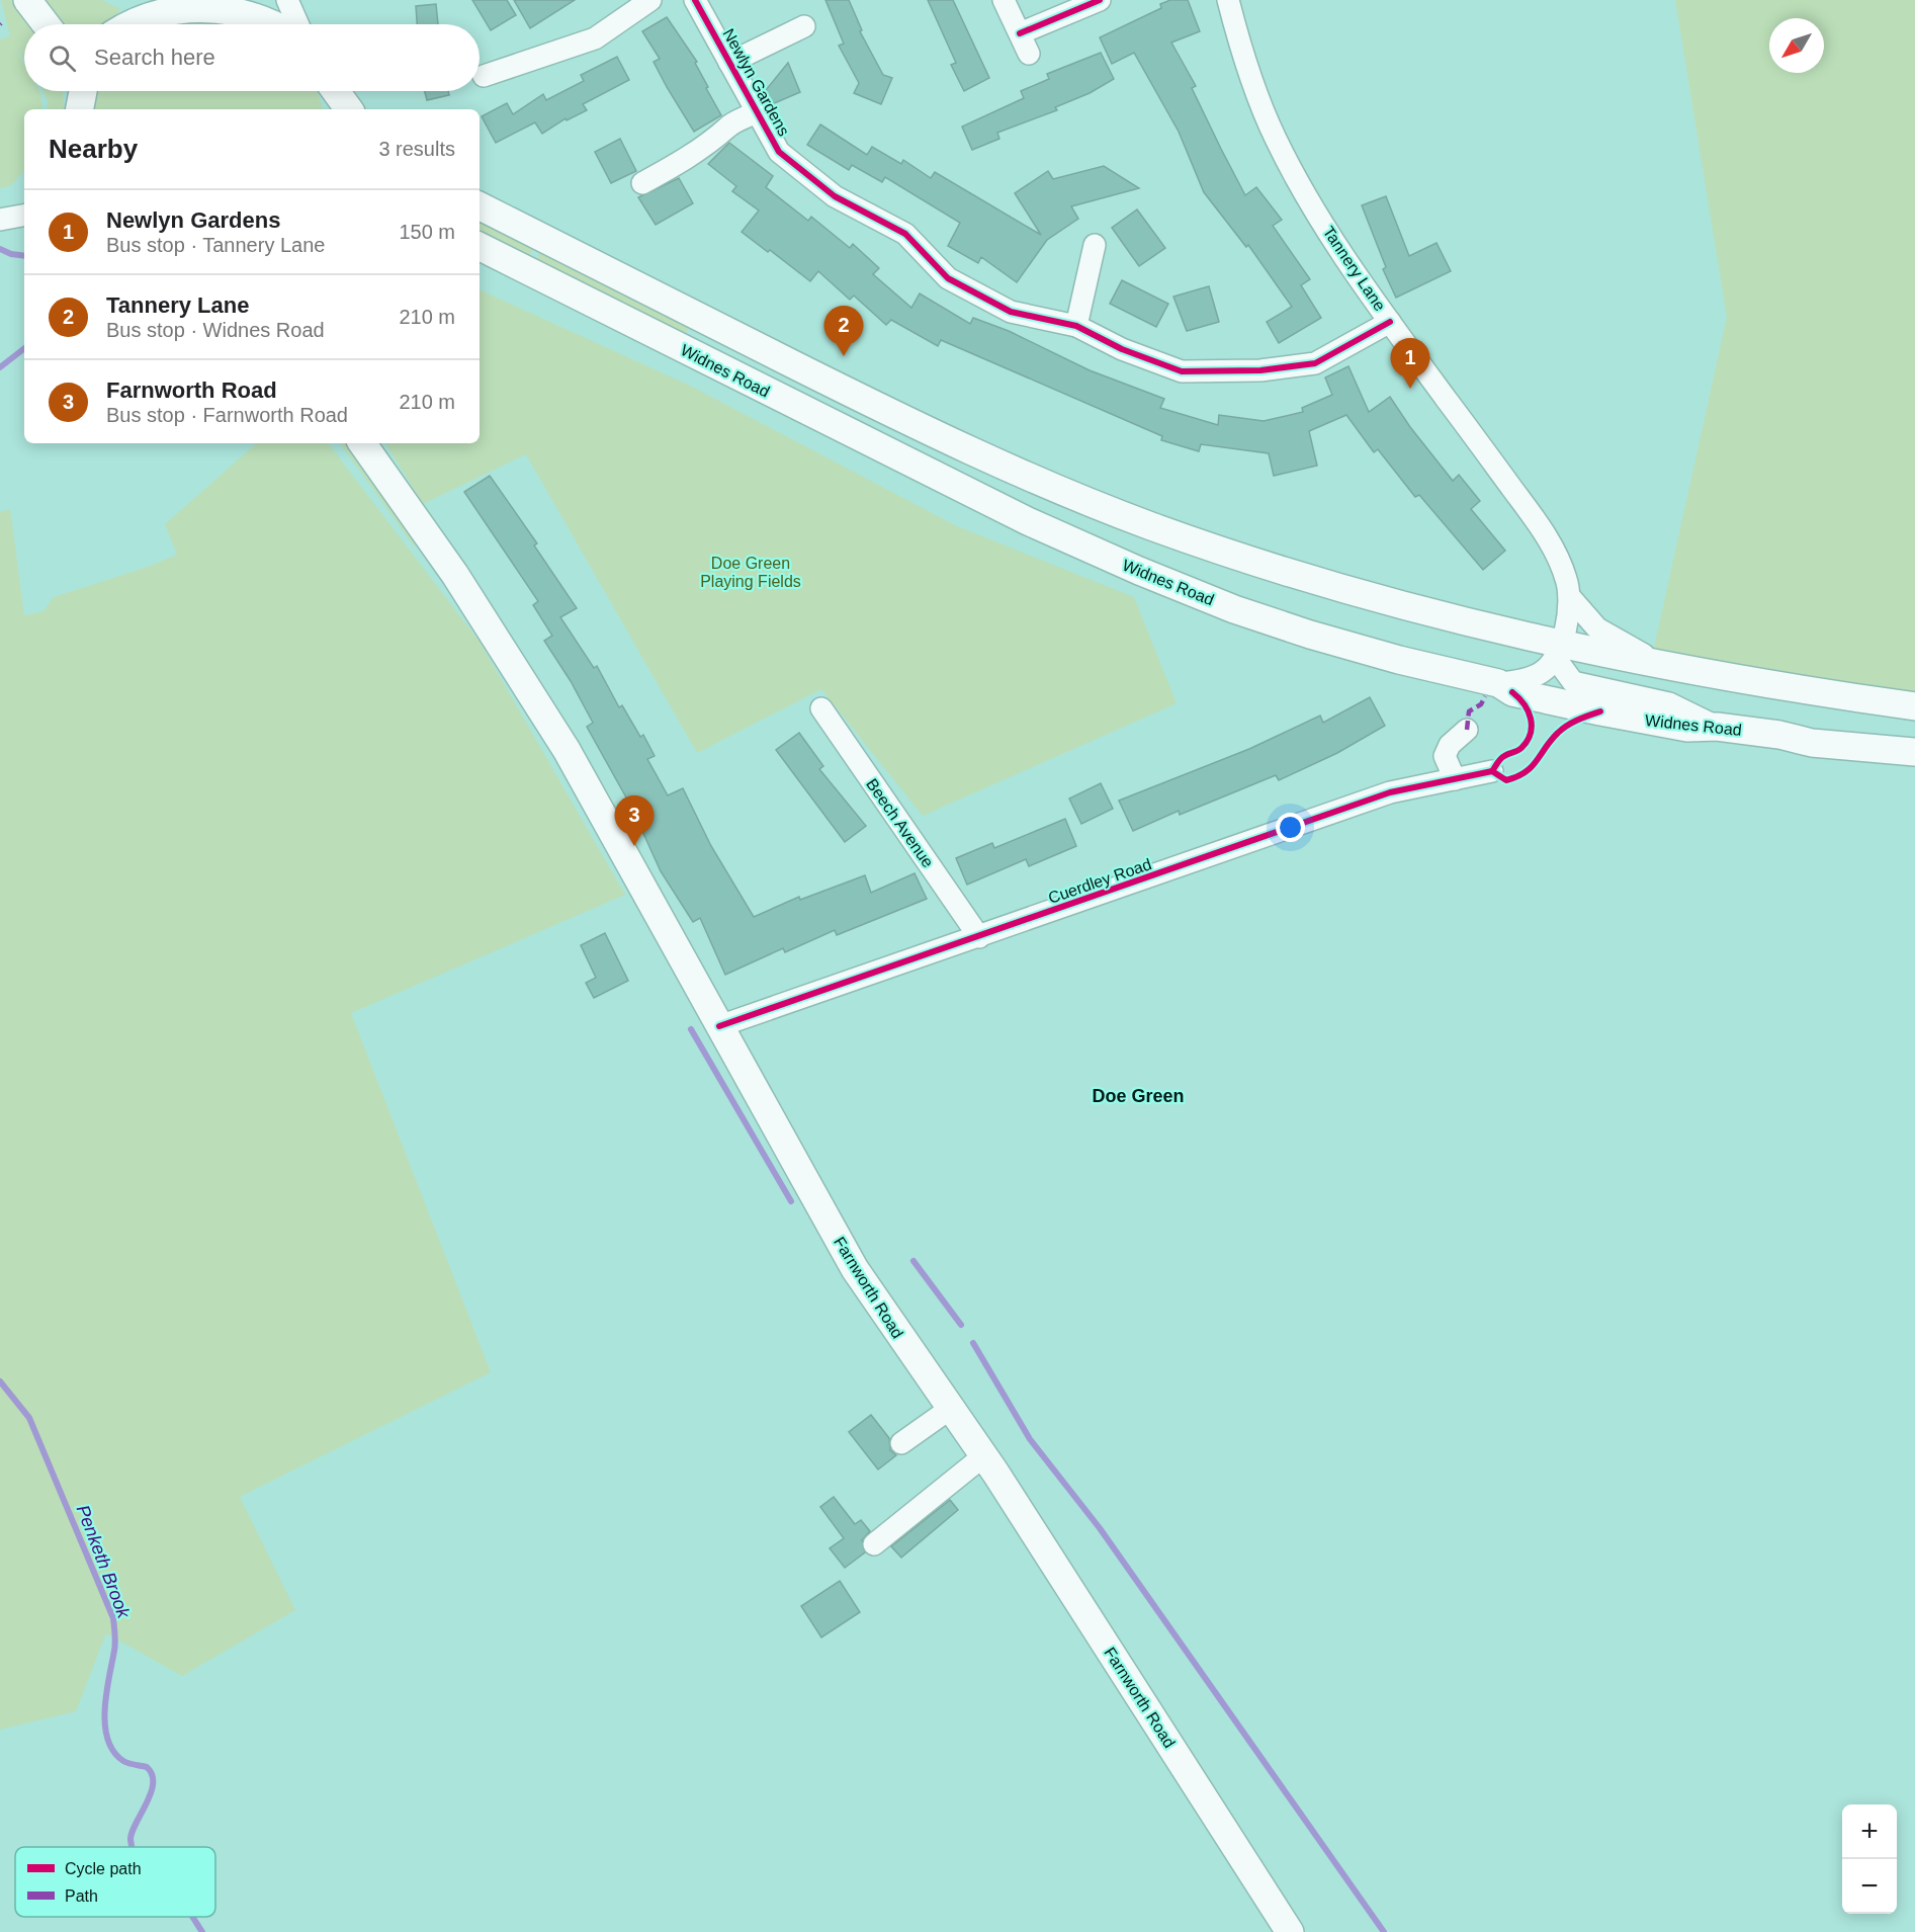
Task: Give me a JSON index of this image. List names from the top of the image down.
{
  "streets": {
    "main road": ["Widnes Road", "Farnworth Road"],
    "street": [
      "Newlyn Gardens",
      "Tannery Lane",
      "Beech Avenue",
      "Cuerdley Road"
    ]
  },
  "crossings": [
    ["Newlyn Gardens", "Tannery Lane"],
    ["Beech Avenue", "Cuerdley Road"],
    ["Cuerdley Road", "Farnworth Road"]
  ],
  "districts": ["Doe Green"],
  "water": ["Penketh Brook"],
  "parks": ["Doe Green Playing Fields"],
  "legend": ["Cycle path", "Path"],
  "north": "bottom left",
  "page": {
    "search": "Search here",
    "heading": ["Nearby", "3 results"],
    "list": [
      {
        "mark": "1",
        "name": "Newlyn Gardens",
        "note": "Bus stop · Tannery Lane",
        "value": "150 m"
      },
      {
        "mark": "2",
        "name": "Tannery Lane",
        "note": "Bus stop · Widnes Road",
        "value": "210 m"
      },
      {
        "mark": "3",
        "name": "Farnworth Road",
        "note": "Bus stop · Farnworth Road",
        "value": "210 m"
      }
    ],
    "pins": ["2", "1", "3"],
    "map_buttons": ["+", "−"]
  }
}
